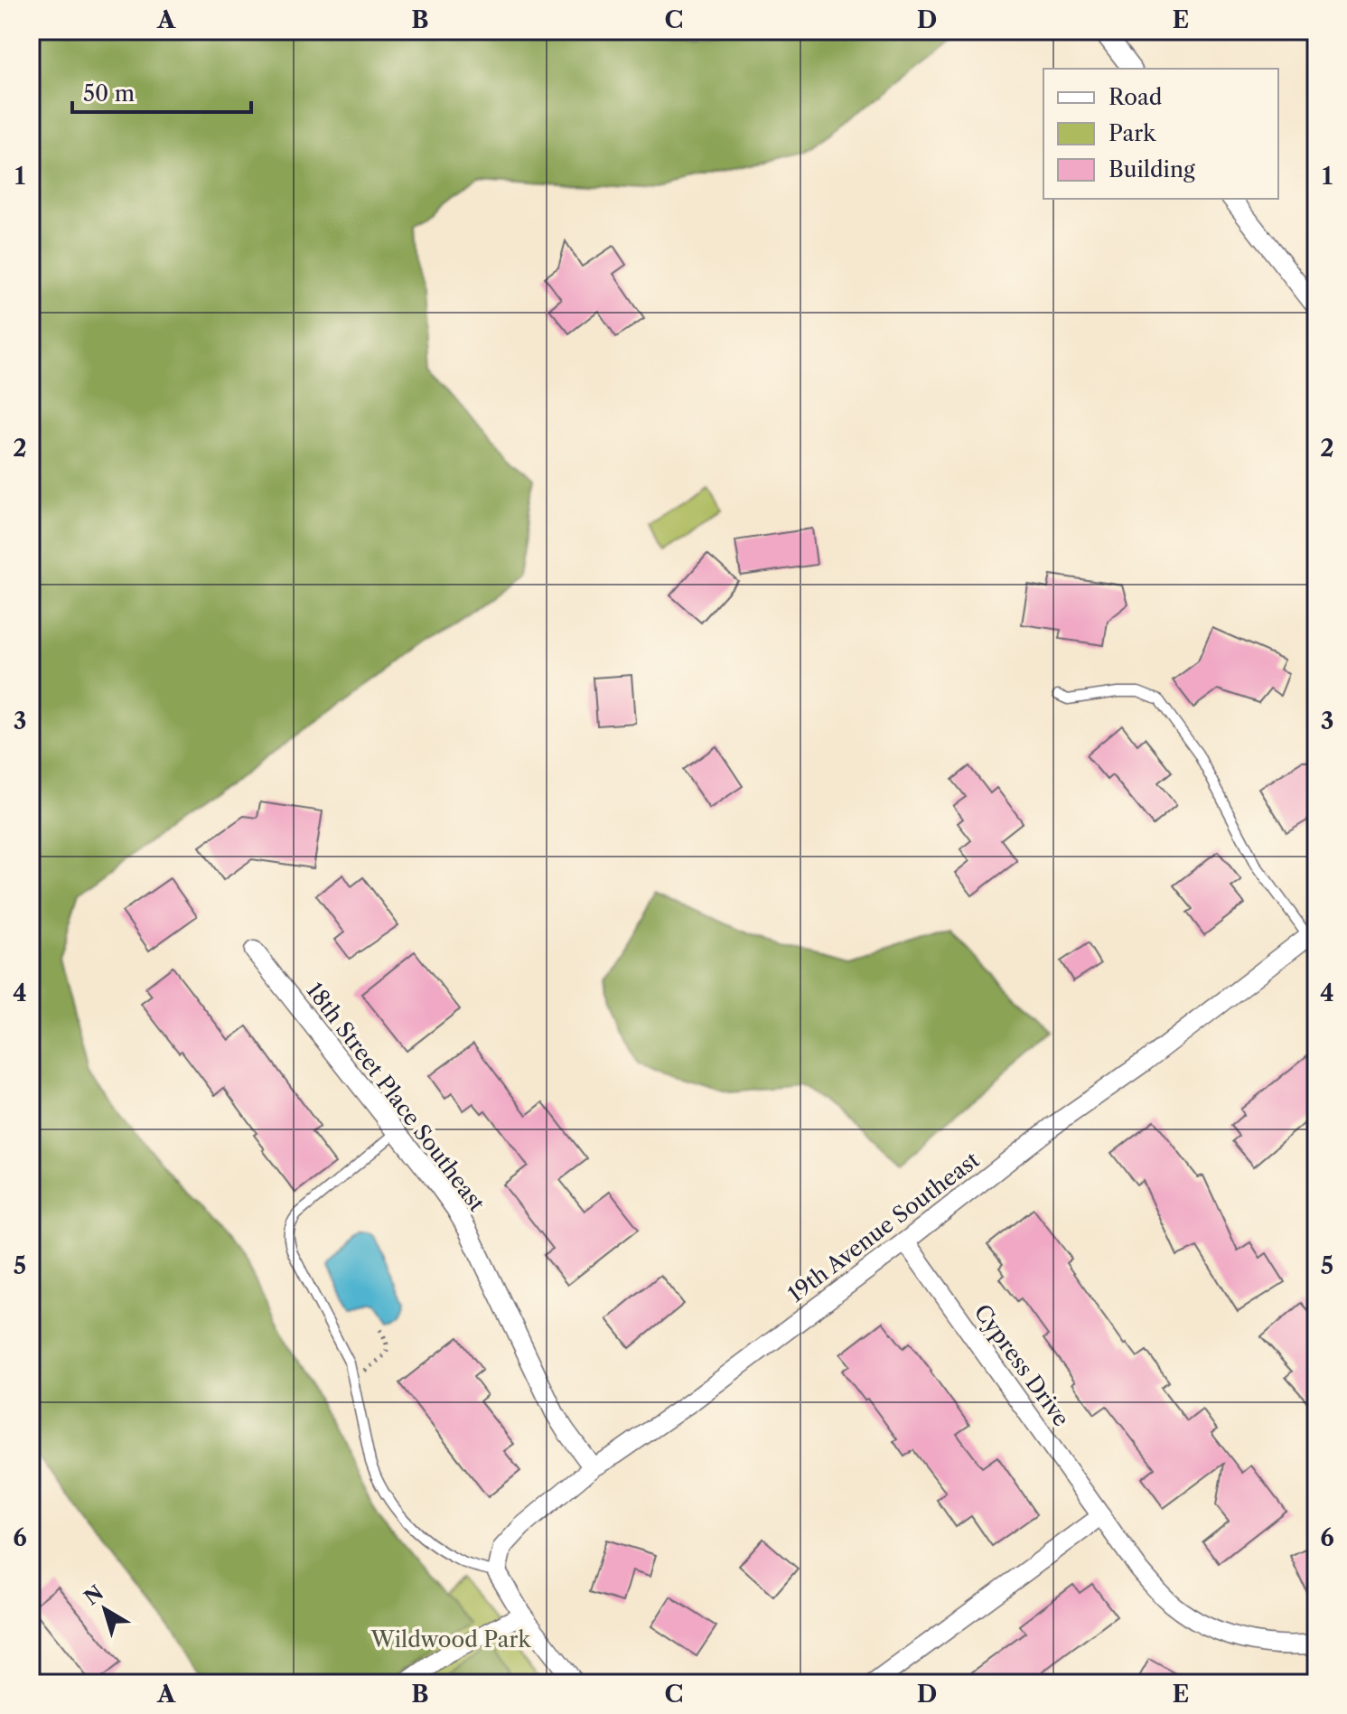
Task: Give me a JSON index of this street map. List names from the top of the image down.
{
  "streets": {
    "street": ["18th Street Place Southeast", "19th Avenue Southeast", "Cypress Drive"]
  },
  "crossings": [
    ["18th Street Place Southeast", "19th Avenue Southeast"],
    ["19th Avenue Southeast", "Cypress Drive"]
  ],
  "parks": ["Wildwood Park"],
  "legend": ["Road", "Park", "Building"],
  "scale_bar": "50 m",
  "north": "top left",
  "grid": {
    "columns": [
      "A",
      "B",
      "C",
      "D",
      "E"
    ],
    "rows": [
      "1",
      "2",
      "3",
      "4",
      "5",
      "6"
    ]
  }
}
